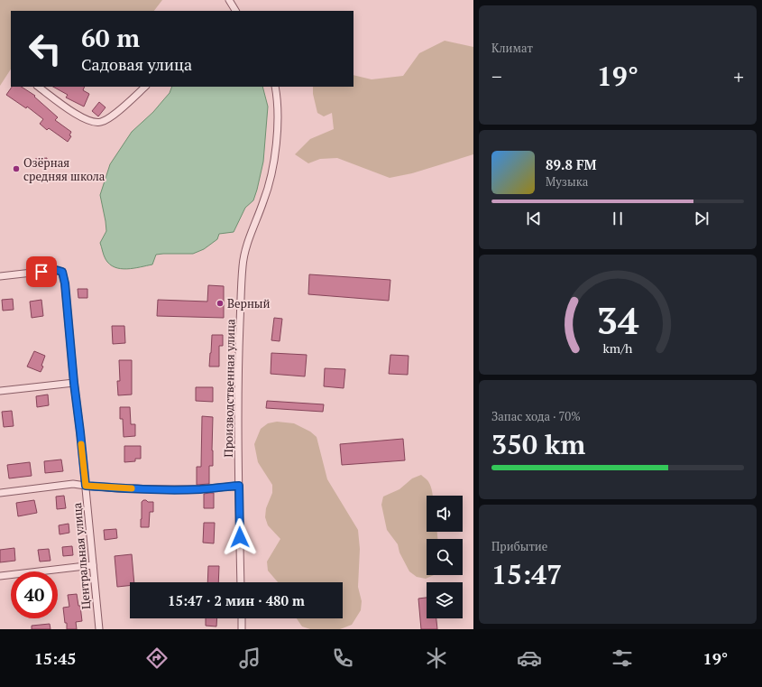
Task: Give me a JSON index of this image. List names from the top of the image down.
{
  "streets": {
    "street": ["Производственная улица", "Центральная улица"]
  },
  "places": ["Озёрная средняя школа", "Верный"],
  "page": {
    "tile": [
      "Климат",
      ["Запас хода · 70%", "350 km"],
      ["Прибытие", "15:47"]
    ],
    "turn": ["60 m", "Садовая улица"],
    "heat": ["−", "19°", "+"],
    "song": ["89.8 FM", "Музыка"],
    "limit": "40",
    "trip": "15:47 · 2 мин · 480 m",
    "tabs": ["15:45", "19°"],
    "gauge": ["34", "km/h"]
  }
}
